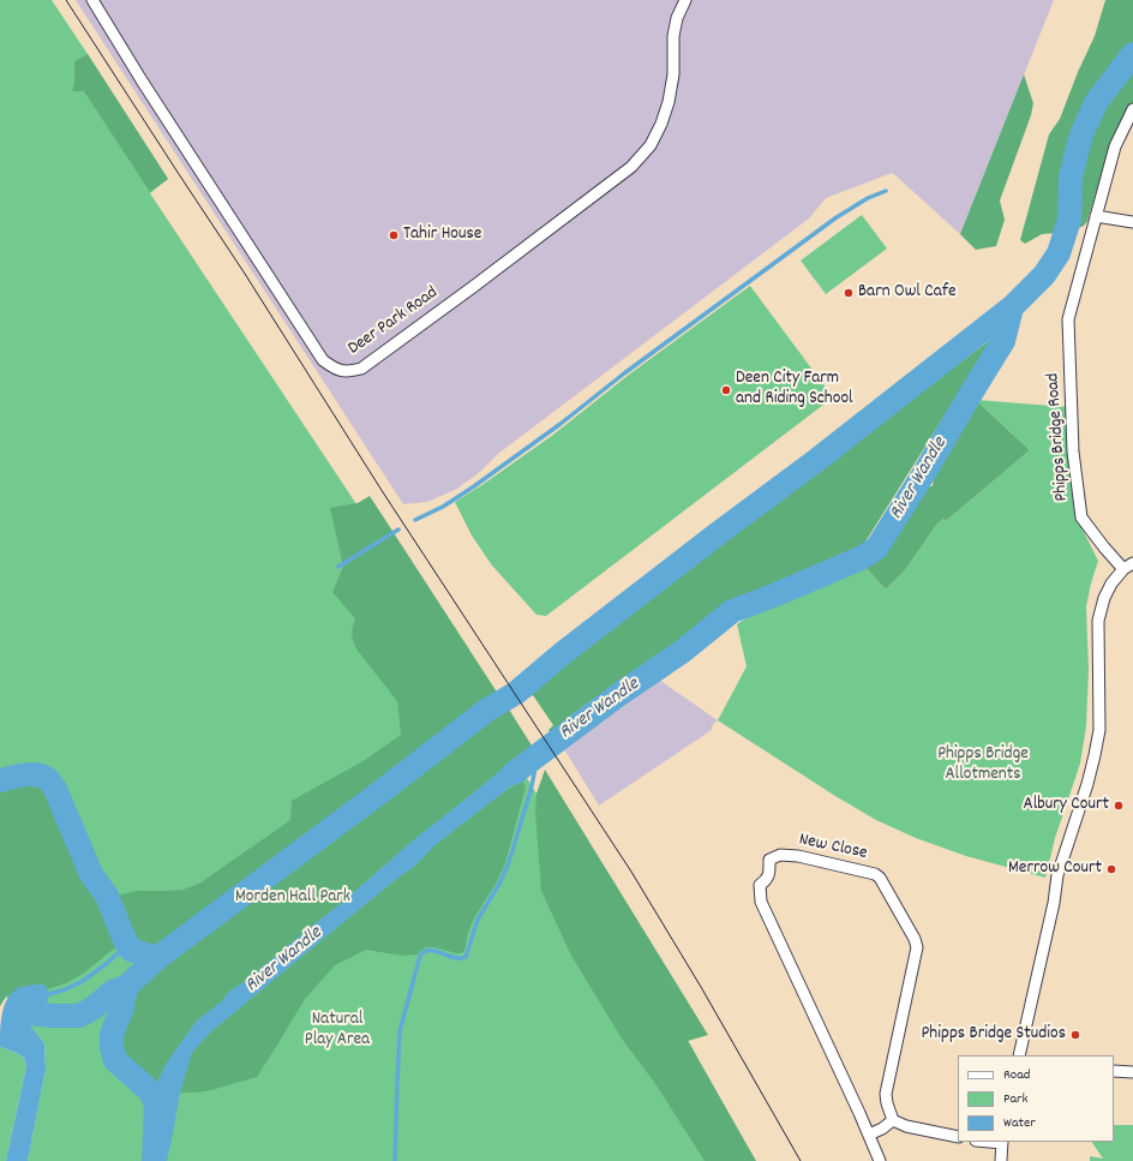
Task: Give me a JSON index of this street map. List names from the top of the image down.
{
  "streets": {
    "street": ["Deer Park Road", "Phipps Bridge Road", "New Close"]
  },
  "water": ["River Wandle"],
  "parks": ["Phipps Bridge Allotments", "Morden Hall Park", "Natural Play Area"],
  "places": [
    "Tahir House",
    "Barn Owl Cafe",
    "Deen City Farm and Riding School",
    "Albury Court",
    "Merrow Court",
    "Phipps Bridge Studios"
  ],
  "legend": ["Road", "Park", "Water"]
}
